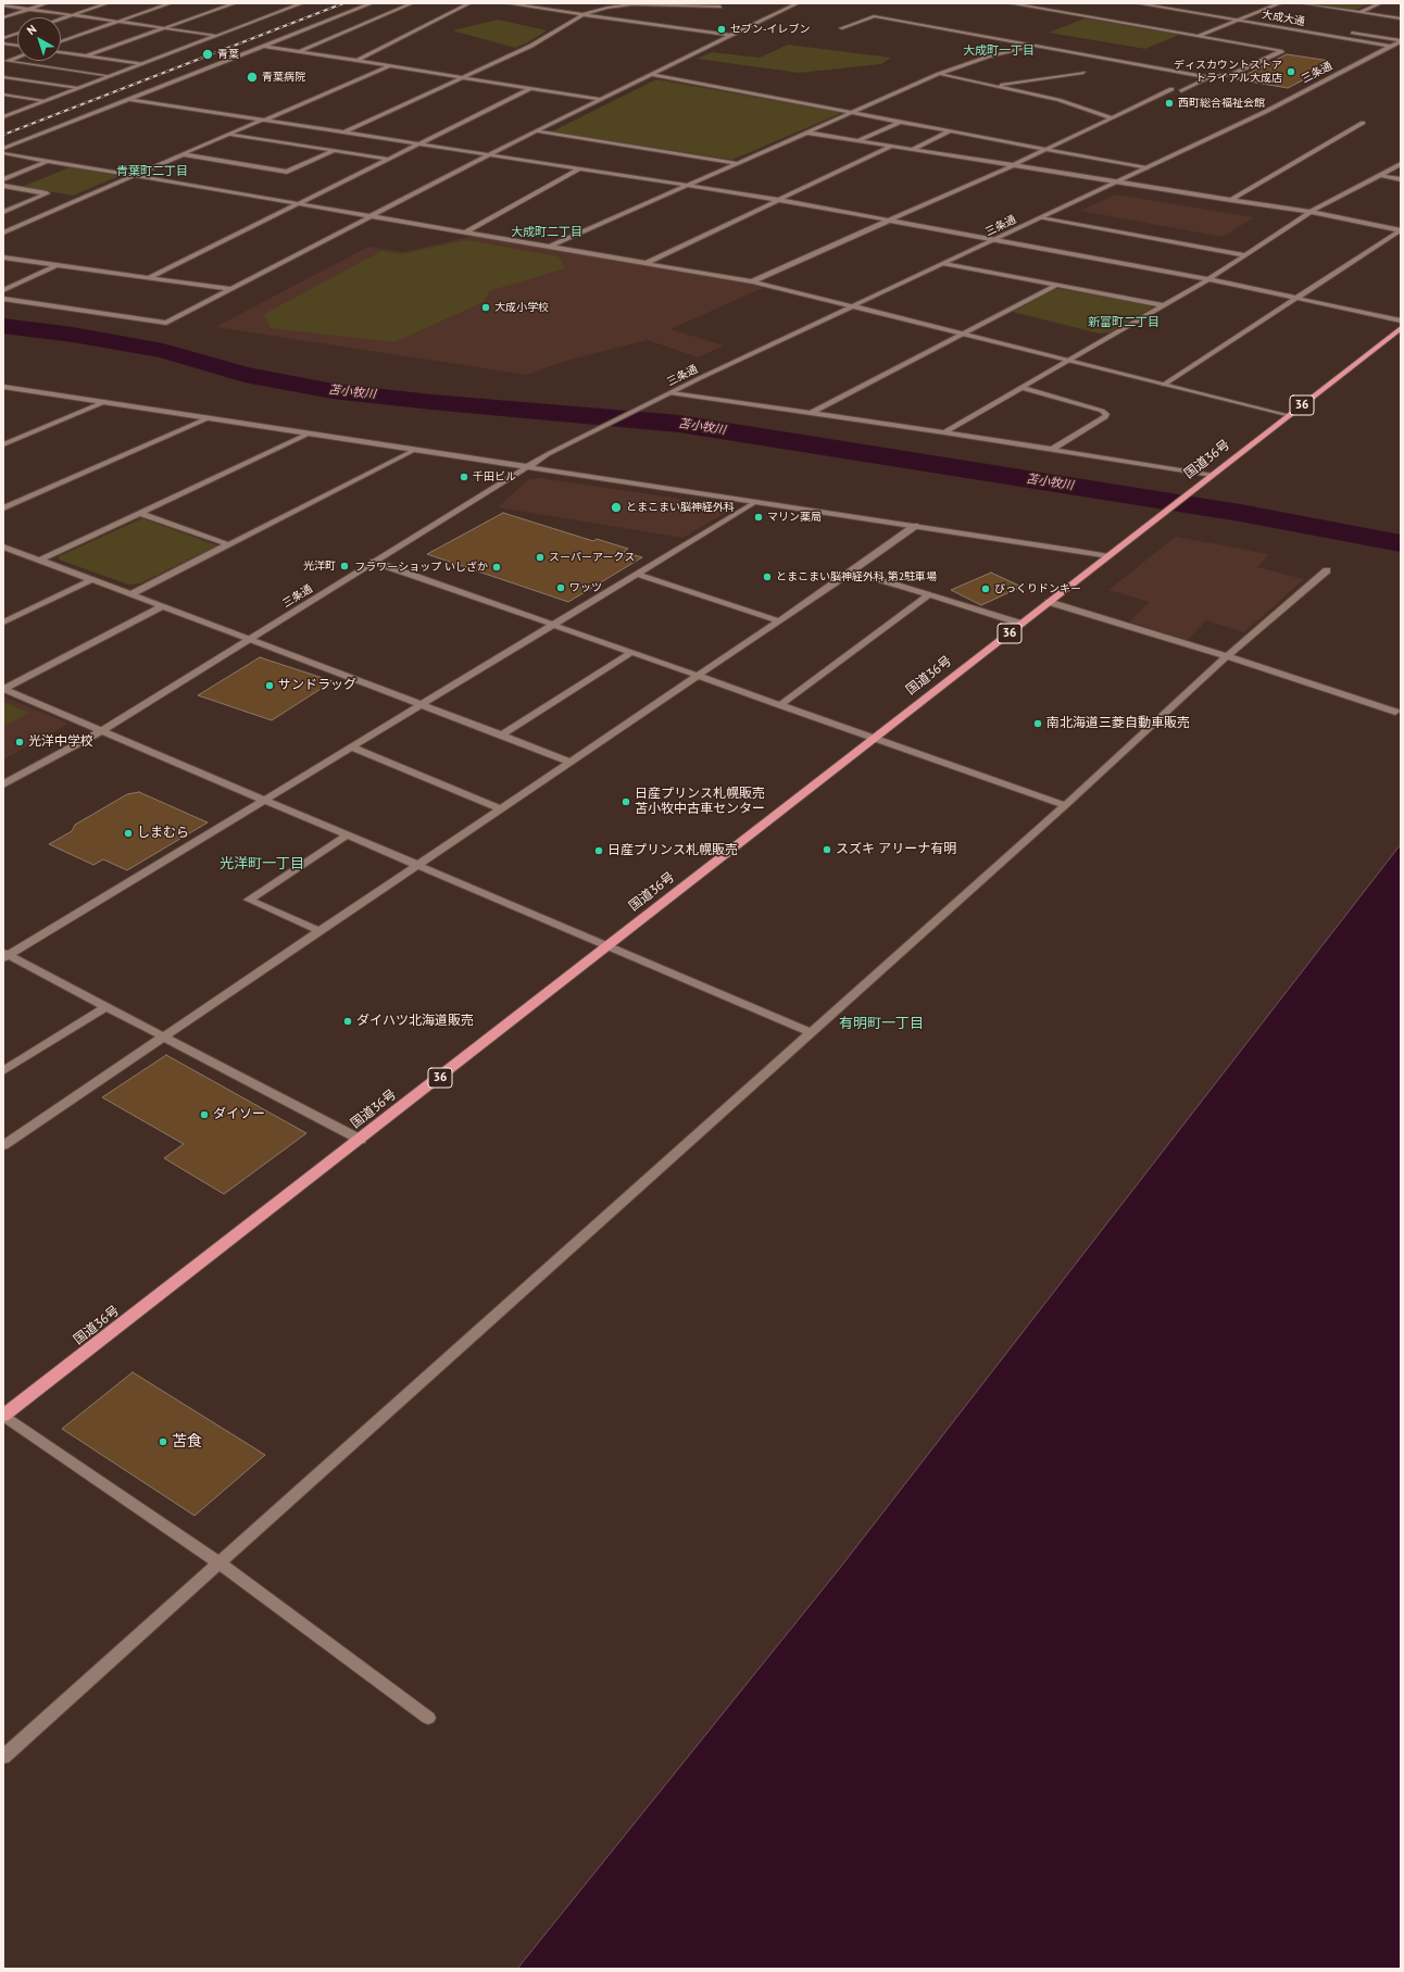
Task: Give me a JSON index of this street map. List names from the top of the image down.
{
  "streets": {
    "highway": ["36", "国道36号"],
    "street": ["大成大通", "三条通"]
  },
  "crossings": [
    ["大成大通", "三条通"]
  ],
  "districts": [
    "大成町一丁目",
    "青葉町二丁目",
    "大成町二丁目",
    "新富町二丁目",
    "光洋町一丁目",
    "有明町一丁目"
  ],
  "water": ["苫小牧川"],
  "places": [
    "セブン-イレブン",
    "青葉",
    "ディスカウントストア トライアル大成店",
    "青葉病院",
    "西町総合福祉会館",
    "大成小学校",
    "千田ビル",
    "とまこまい脳神経外科",
    "マリン薬局",
    "スーパーアークス",
    "光洋町",
    "フラワーショップ いしざか",
    "とまこまい脳神経外科 第2駐車場",
    "ワッツ",
    "びっくりドンキー",
    "サンドラッグ",
    "南北海道三菱自動車販売",
    "光洋中学校",
    "日産プリンス札幌販売 苫小牧中古車センター",
    "しまむら",
    "スズキ アリーナ有明",
    "日産プリンス札幌販売",
    "ダイハツ北海道販売",
    "ダイソー",
    "苫食"
  ],
  "north": "top left"
}
